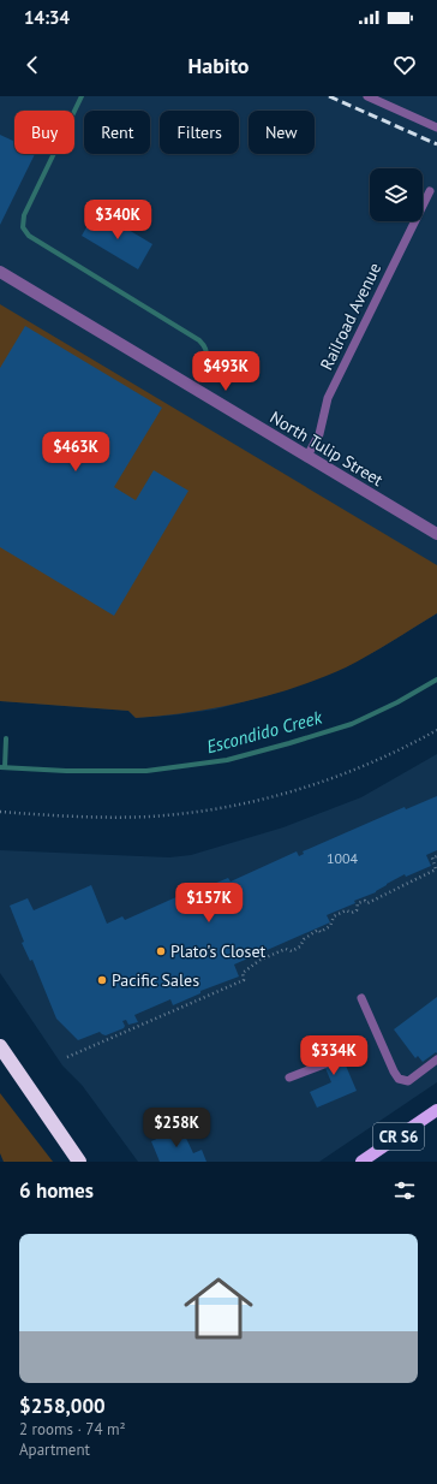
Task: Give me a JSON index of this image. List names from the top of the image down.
{
  "streets": {
    "main road": ["CR S6"],
    "street": ["North Tulip Street"],
    "lane": ["Railroad Avenue"]
  },
  "crossings": [
    ["Railroad Avenue", "North Tulip Street"]
  ],
  "water": ["Escondido Creek"],
  "places": ["Plato's Closet", "Pacific Sales"],
  "house_numbers": ["1004"],
  "page": {
    "status": "14:34",
    "header": "Habito",
    "chip": [
      "Buy",
      "Rent",
      "Filters",
      "New"
    ],
    "price": [
      "$340K",
      "$493K",
      "$463K",
      "$157K",
      "$334K",
      "$258K"
    ],
    "heading": "6 homes",
    "list": [
      {
        "name": "$258,000",
        "note": "2 rooms · 74 m² · Apartment"
      }
    ]
  }
}
